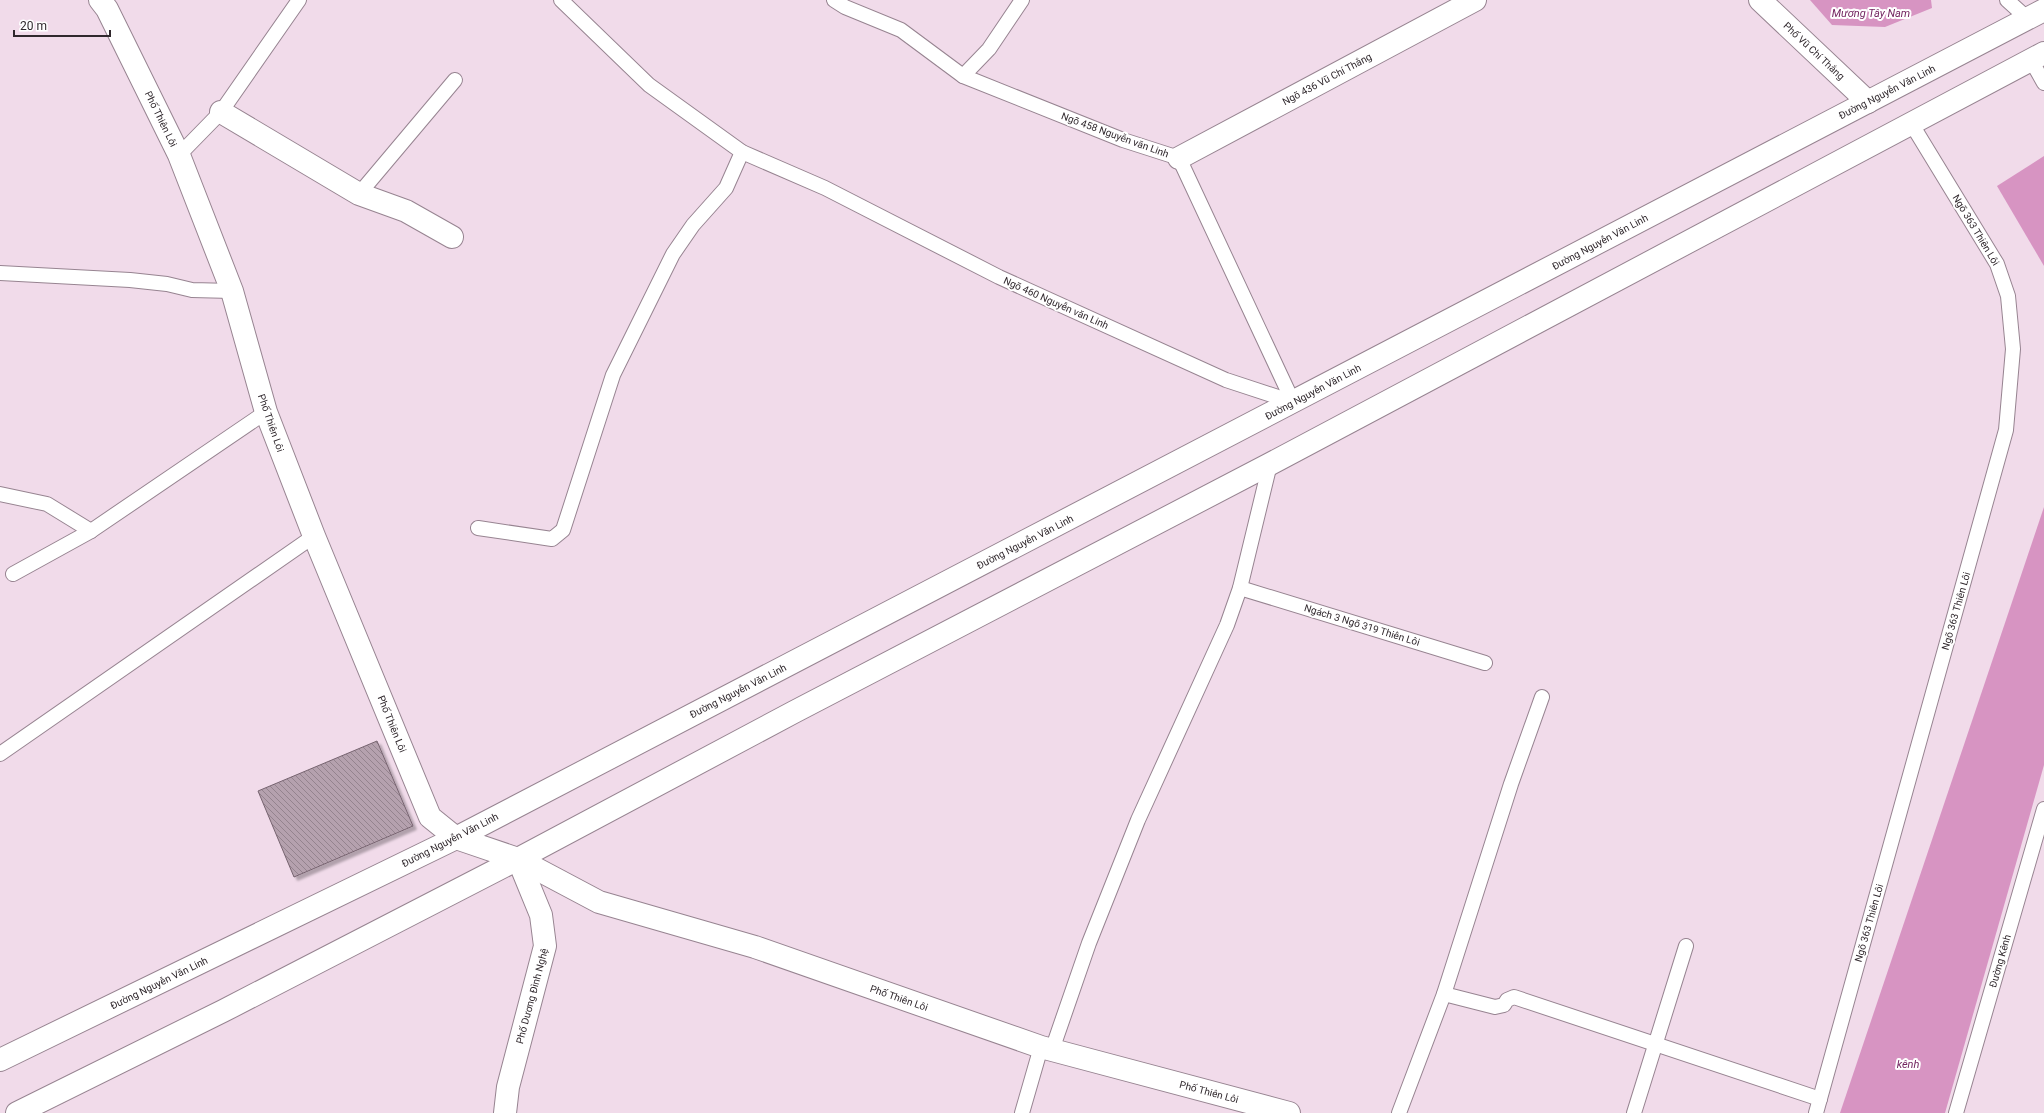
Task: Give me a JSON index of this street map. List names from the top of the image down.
{
  "streets": {
    "main road": [
      "Phố Vũ Chí Thắng",
      "Ngõ 436 Vũ Chí Thắng",
      "Đường Nguyễn Văn Linh",
      "Phố Thiên Lôi",
      "Phố Dương Đình Nghệ"
    ],
    "lane": [
      "Ngõ 458 Nguyễn văn Linh",
      "Ngõ 363 Thiên Lôi",
      "Ngõ 460 Nguyễn văn Linh",
      "Ngách 3 Ngõ 319 Thiên Lôi",
      "Đường Kênh"
    ]
  },
  "crossings": [
    ["Phố Vũ Chí Thắng", "Đường Nguyễn Văn Linh"],
    ["Ngõ 436 Vũ Chí Thắng", "Ngõ 458 Nguyễn văn Linh"],
    ["Đường Nguyễn Văn Linh", "Phố Thiên Lôi"],
    ["Đường Nguyễn Văn Linh", "Ngõ 458 Nguyễn văn Linh"],
    ["Đường Nguyễn Văn Linh", "Ngõ 460 Nguyễn văn Linh"],
    ["Phố Thiên Lôi", "Phố Dương Đình Nghệ"],
    ["Ngõ 458 Nguyễn văn Linh", "Ngõ 460 Nguyễn văn Linh"]
  ],
  "water": ["Mương Tây Nam", "kênh"],
  "scale_bar": "20 m"
}
